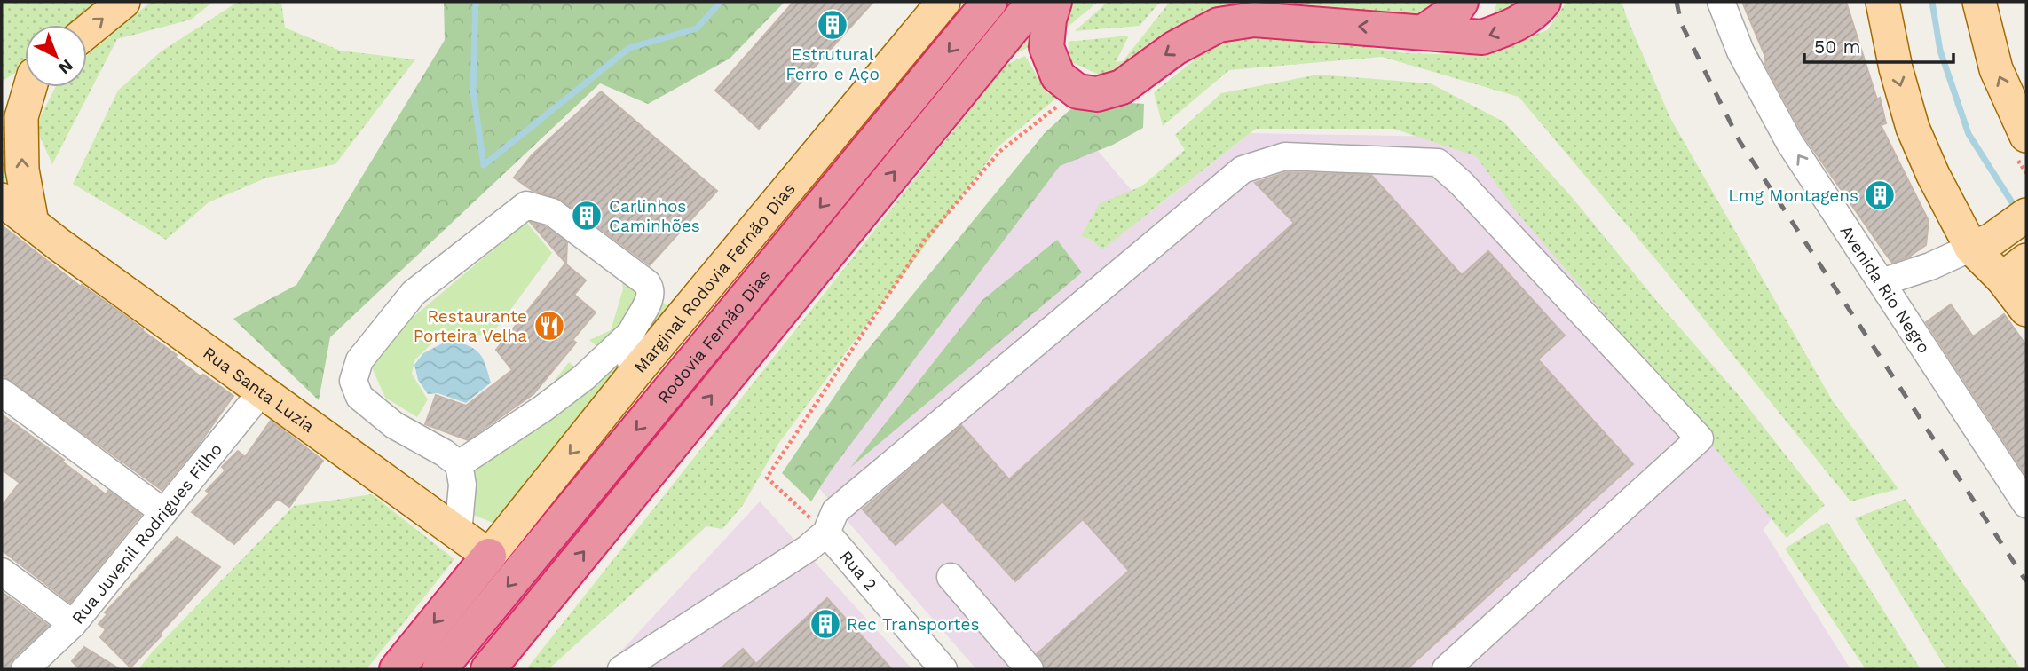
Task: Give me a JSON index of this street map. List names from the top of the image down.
{
  "streets": {
    "highway": ["Rodovia Fernão Dias"],
    "main road": ["Marginal Rodovia Fernão Dias", "Rua Santa Luzia"],
    "street": ["Avenida Rio Negro", "Rua Juvenil Rodrigues Filho", "Rua 2"]
  },
  "crossings": [
    ["Marginal Rodovia Fernão Dias", "Rua Santa Luzia"],
    ["Rua Santa Luzia", "Rua Juvenil Rodrigues Filho"]
  ],
  "one_way": ["Avenida Rio Negro"],
  "places": {
    "building": [
      "Estrutural Ferro e Aço",
      "Lmg Montagens",
      "Carlinhos Caminhões",
      "Rec Transportes"
    ],
    "restaurant": ["Restaurante Porteira Velha"]
  },
  "scale_bar": "50 m",
  "north": "bottom right"
}
